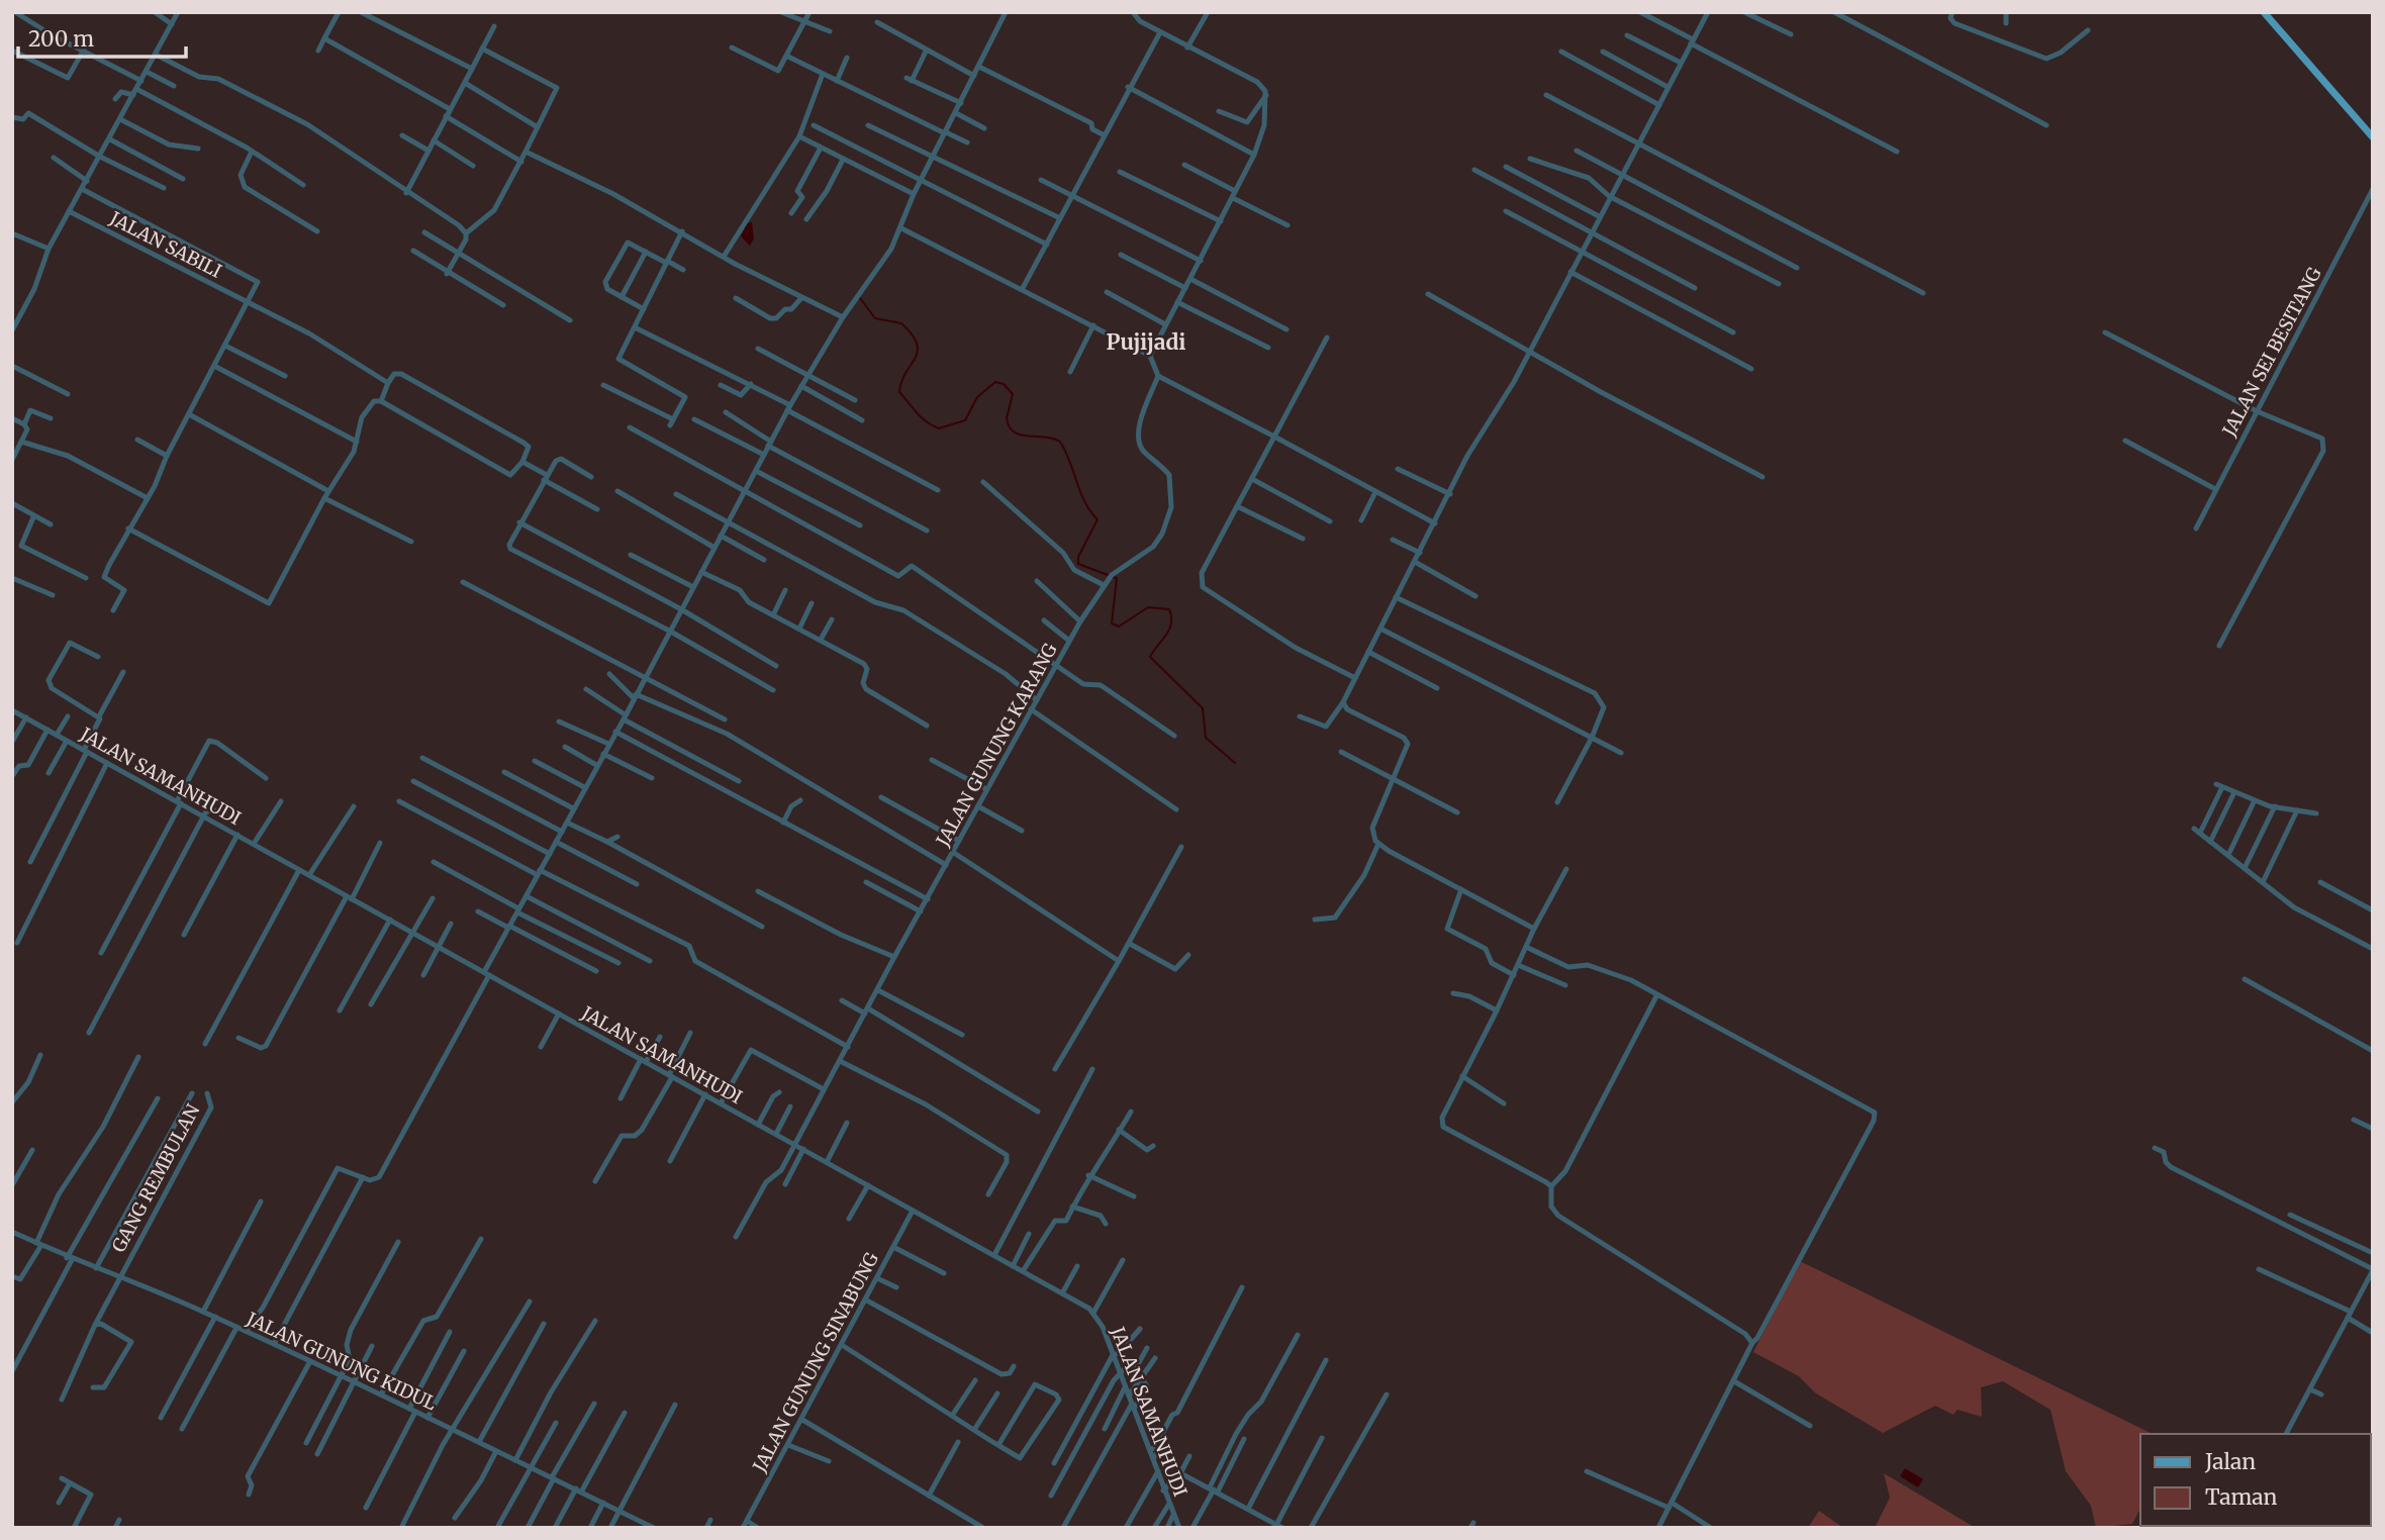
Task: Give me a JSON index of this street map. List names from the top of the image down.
{
  "streets": {
    "street": [
      "JALAN SABILI",
      "JALAN SEI BESITANG",
      "JALAN GUNUNG KARANG",
      "JALAN SAMANHUDI",
      "GANG REMBULAN",
      "JALAN GUNUNG KIDUL",
      "JALAN GUNUNG SINABUNG"
    ]
  },
  "crossings": [
    ["JALAN GUNUNG KARANG", "JALAN SAMANHUDI"],
    ["JALAN SAMANHUDI", "JALAN GUNUNG SINABUNG"],
    ["GANG REMBULAN", "JALAN GUNUNG KIDUL"]
  ],
  "districts": ["Pujijadi"],
  "legend": ["Jalan", "Taman"],
  "scale_bar": "200 m"
}
